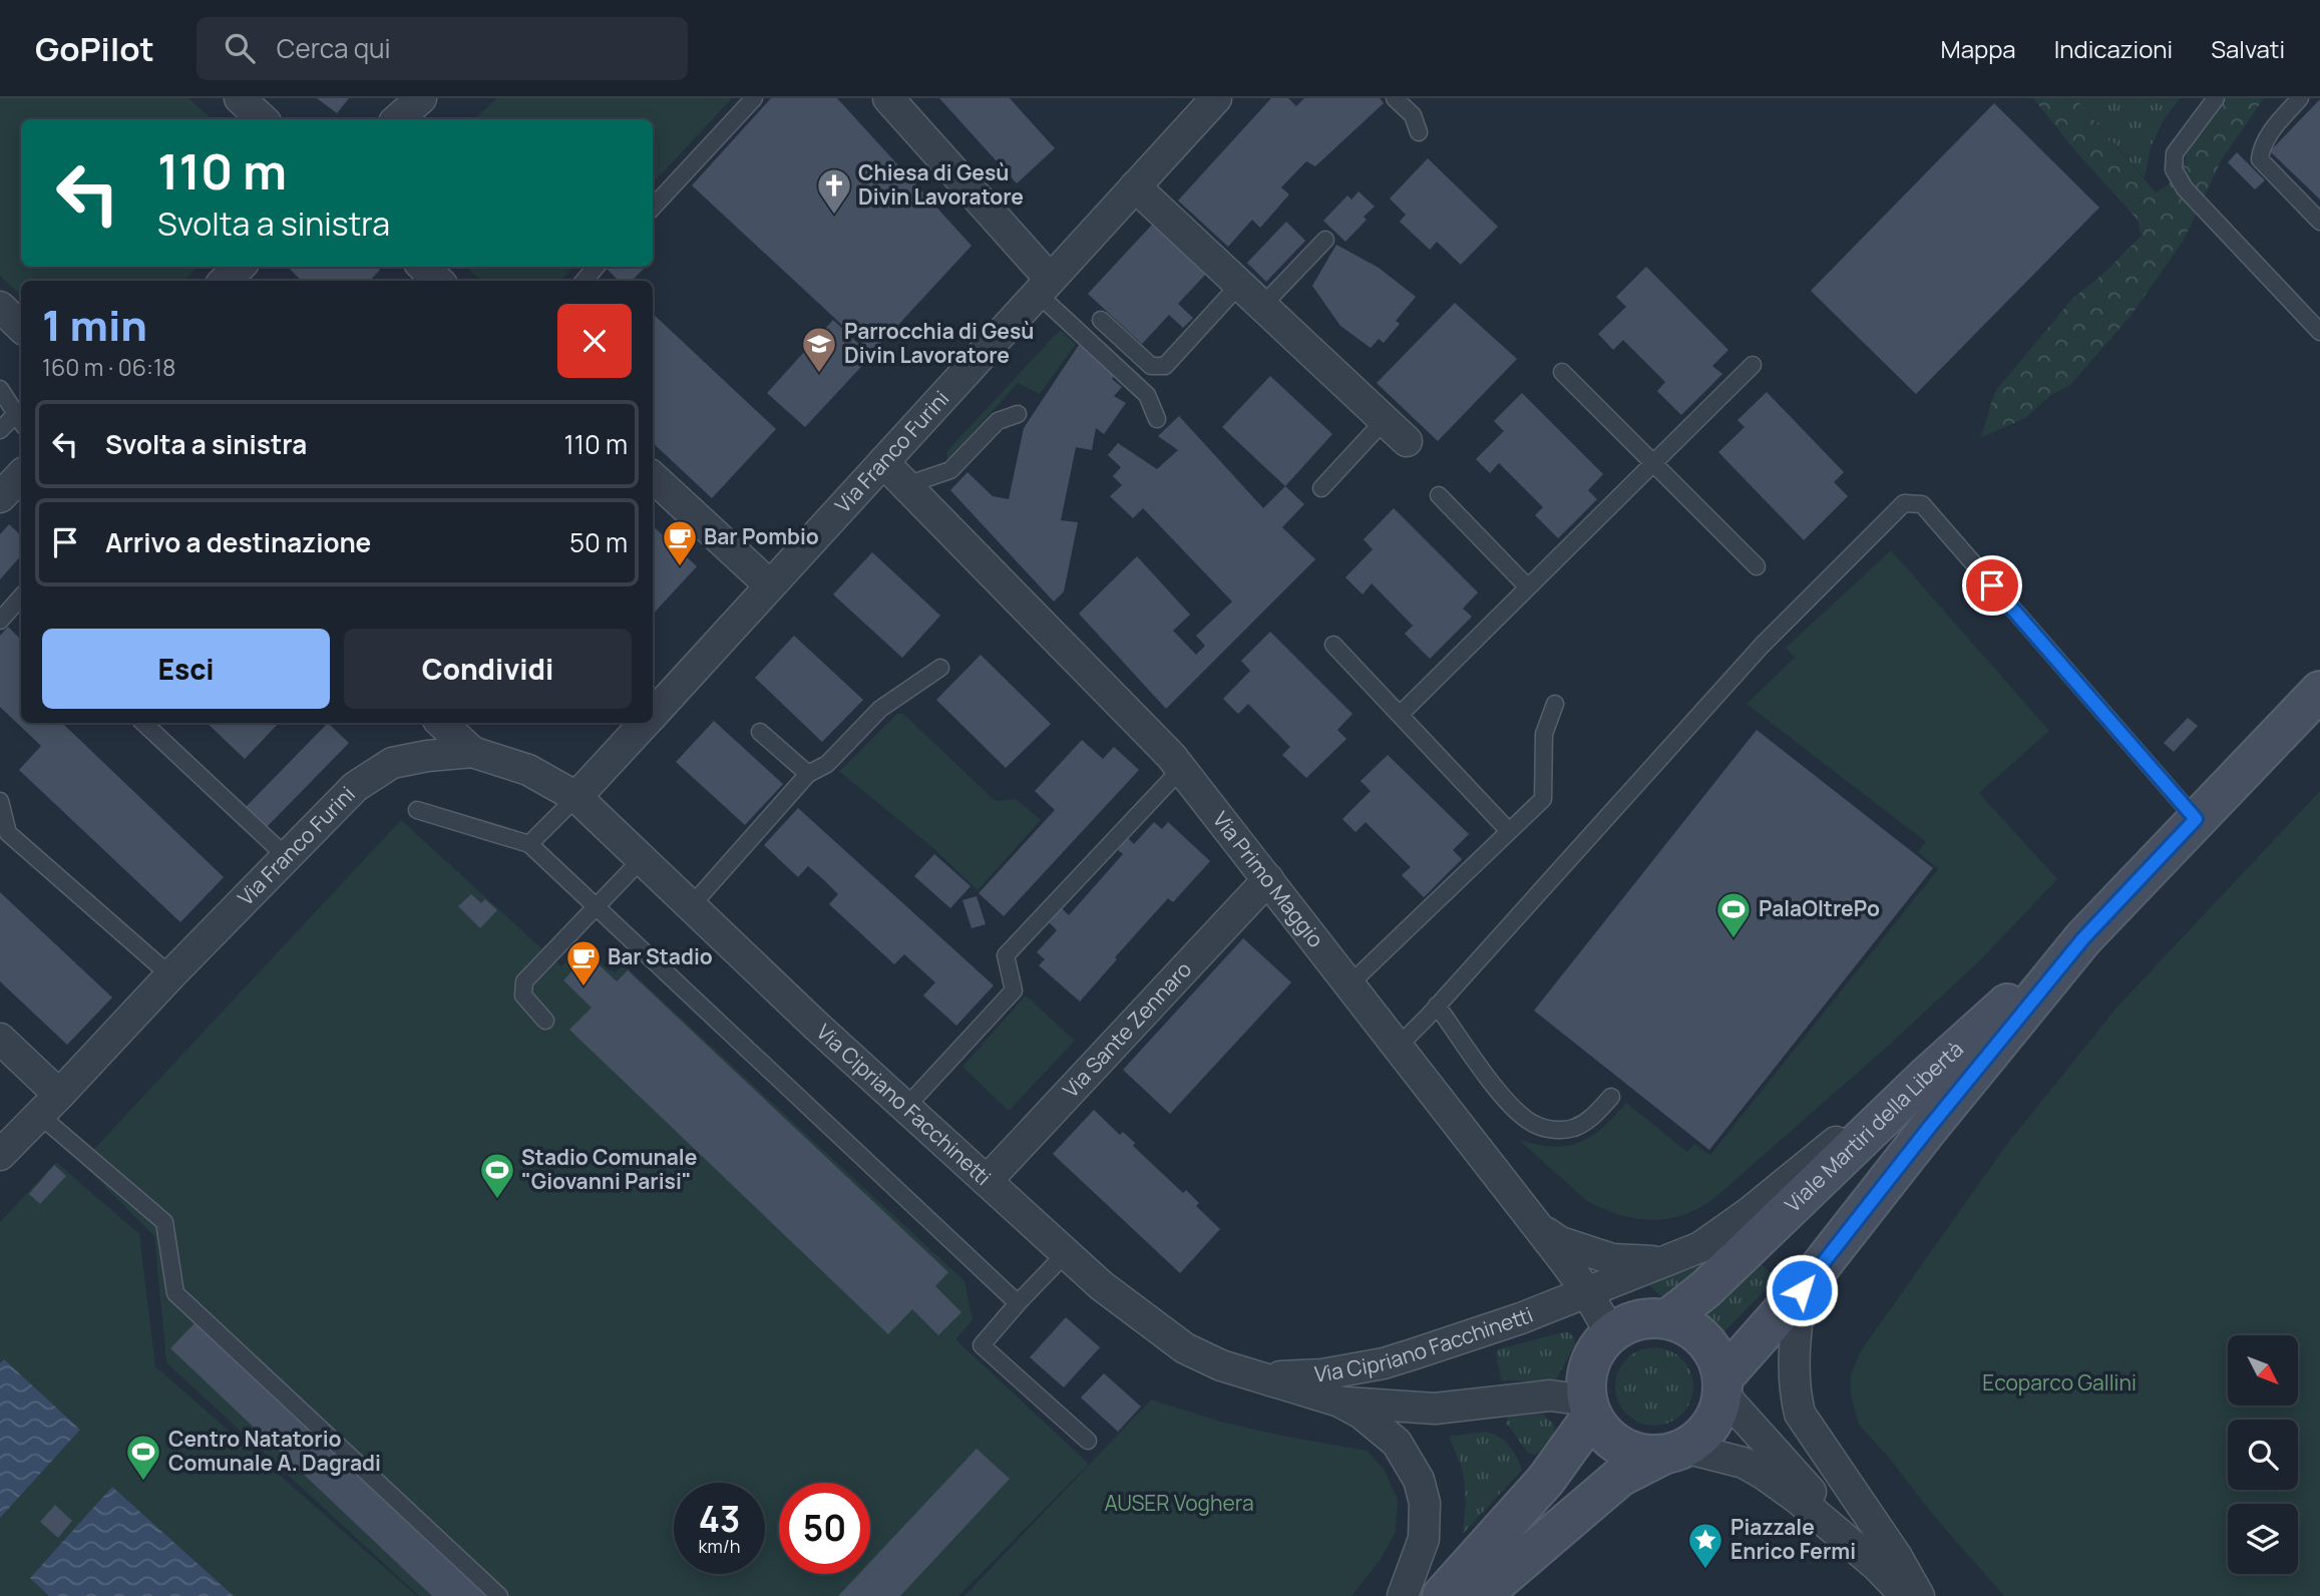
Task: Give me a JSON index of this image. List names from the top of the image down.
{
  "streets": {
    "main road": ["Viale Martiri della Libertà"],
    "street": [
      "Via Franco Furini",
      "Via Primo Maggio",
      "Via Sante Zennaro",
      "Via Cipriano Facchinetti"
    ]
  },
  "crossings": [
    ["Via Franco Furini", "Via Primo Maggio"],
    ["Via Franco Furini", "Via Cipriano Facchinetti"],
    ["Via Primo Maggio", "Via Sante Zennaro"],
    ["Via Primo Maggio", "Via Cipriano Facchinetti"],
    ["Via Primo Maggio", "Viale Martiri della Libertà"],
    ["Via Sante Zennaro", "Via Cipriano Facchinetti"],
    ["Via Cipriano Facchinetti", "Viale Martiri della Libertà"]
  ],
  "parks": ["Ecoparco Gallini", "AUSER Voghera"],
  "places": {
    "church": ["Chiesa di Gesù Divin Lavoratore"],
    "school or university": ["Parrocchia di Gesù Divin Lavoratore"],
    "cafe": ["Bar Pombio", "Bar Stadio"],
    "sports": ["PalaOltrePo", "Stadio Comunale \"Giovanni Parisi\"", "Centro Natatorio Comunale A. Dagradi"],
    "place": ["Piazzale Enrico Fermi"]
  },
  "north": "bottom right",
  "page": {
    "header": "GoPilot",
    "search": "Cerca qui",
    "nav": ["Mappa", "Indicazioni", "Salvati"],
    "turn": ["110 m", "Svolta a sinistra"],
    "heading": ["1 min", "160 m · 06:18"],
    "list": [
      {
        "name": "Svolta a sinistra",
        "value": "110 m"
      },
      {
        "name": "Arrivo a destinazione",
        "value": "50 m"
      }
    ],
    "buttons": ["Esci", "Condividi"],
    "speed": "43 km/h",
    "limit": "50"
  }
}
